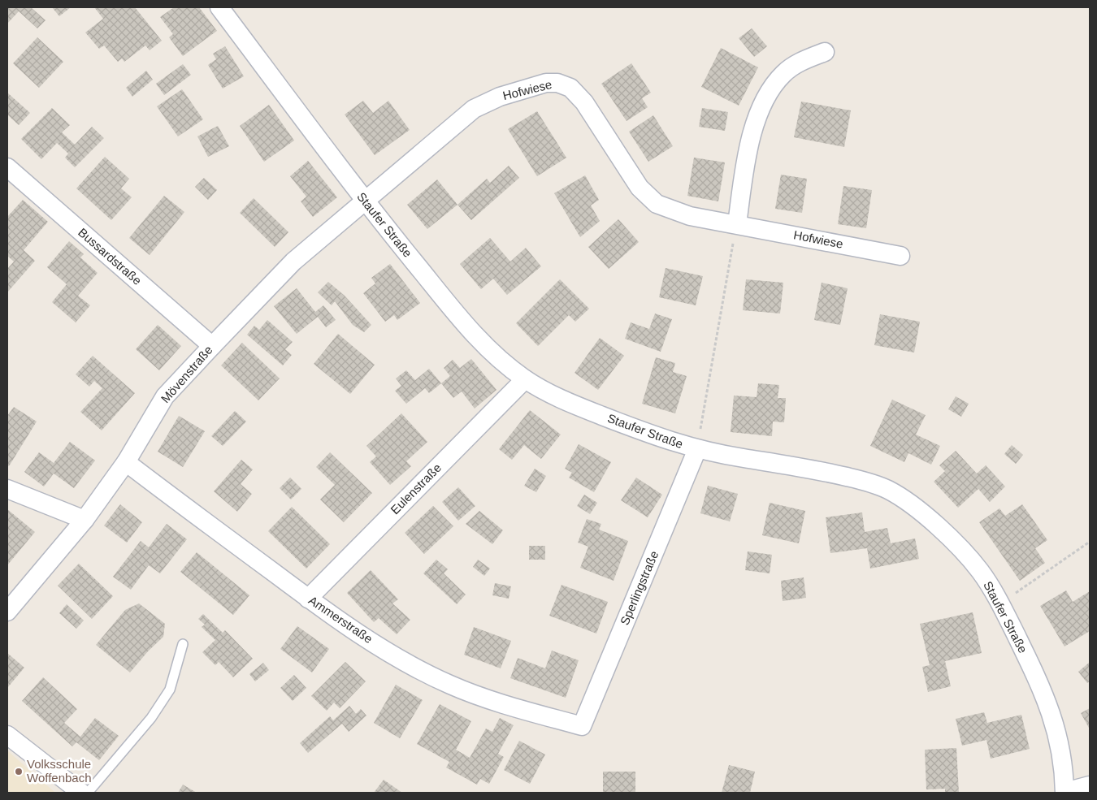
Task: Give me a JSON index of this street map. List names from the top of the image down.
{
  "streets": {
    "street": [
      "Hofwiese",
      "Staufer Straße",
      "Bussardstraße",
      "Mövenstraße",
      "Eulenstraße",
      "Sperlingstraße",
      "Ammerstraße"
    ]
  },
  "crossings": [
    ["Hofwiese", "Staufer Straße"],
    ["Hofwiese", "Mövenstraße"],
    ["Staufer Straße", "Mövenstraße"],
    ["Staufer Straße", "Eulenstraße"],
    ["Staufer Straße", "Sperlingstraße"],
    ["Bussardstraße", "Mövenstraße"],
    ["Mövenstraße", "Ammerstraße"],
    ["Eulenstraße", "Ammerstraße"],
    ["Sperlingstraße", "Ammerstraße"]
  ],
  "places": ["Volksschule Woffenbach"]
}
